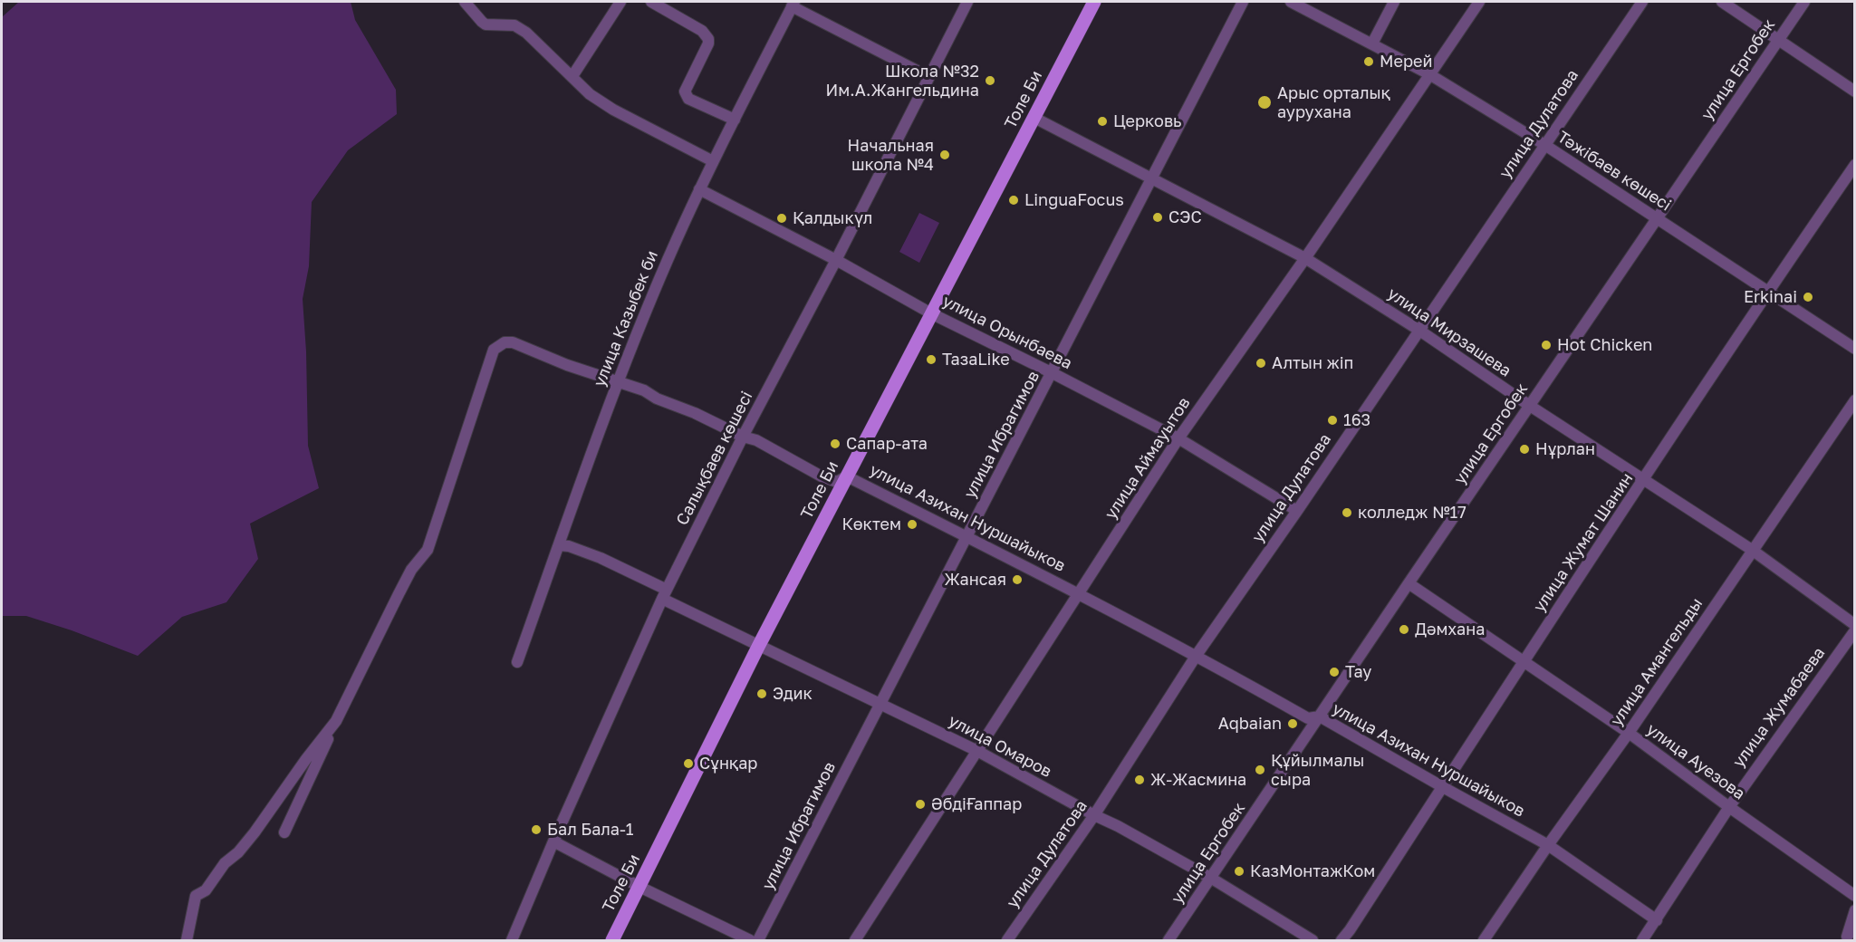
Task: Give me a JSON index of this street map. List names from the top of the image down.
{
  "streets": {
    "main road": ["Толе Би"],
    "street": [
      "улица Ергобек",
      "улица Дулатова",
      "Тәжібаев көшесі",
      "улица Казыбек би",
      "улица Орынбаева",
      "улица Мирзашева",
      "улица Ибрагимов",
      "Салықбаев көшесі",
      "улица Аймауытов",
      "улица Азихан Нуршайыков",
      "улица Жумат Шанин",
      "улица Амангельды",
      "улица Жумабаева",
      "улица Омаров",
      "улица Ауезова"
    ]
  },
  "crossings": [
    ["улица Ергобек", "Тәжібаев көшесі"],
    ["улица Ергобек", "улица Мирзашева"],
    ["улица Ергобек", "улица Азихан Нуршайыков"],
    ["улица Ергобек", "улица Омаров"],
    ["улица Ергобек", "улица Ауезова"],
    ["Толе Би", "улица Орынбаева"],
    ["Толе Би", "улица Мирзашева"],
    ["Толе Би", "улица Азихан Нуршайыков"],
    ["Толе Би", "улица Омаров"],
    ["улица Дулатова", "Тәжібаев көшесі"],
    ["улица Дулатова", "улица Орынбаева"],
    ["улица Дулатова", "улица Мирзашева"],
    ["улица Дулатова", "улица Азихан Нуршайыков"],
    ["улица Дулатова", "улица Омаров"],
    ["Тәжібаев көшесі", "улица Аймауытов"],
    ["Тәжібаев көшесі", "улица Жумат Шанин"],
    ["улица Казыбек би", "улица Орынбаева"],
    ["улица Казыбек би", "улица Азихан Нуршайыков"],
    ["улица Казыбек би", "улица Омаров"],
    ["улица Орынбаева", "улица Ибрагимов"],
    ["улица Орынбаева", "Салықбаев көшесі"],
    ["улица Орынбаева", "улица Аймауытов"],
    ["улица Мирзашева", "улица Ибрагимов"],
    ["улица Мирзашева", "улица Аймауытов"],
    ["улица Мирзашева", "улица Жумат Шанин"],
    ["улица Мирзашева", "улица Амангельды"],
    ["улица Ибрагимов", "улица Азихан Нуршайыков"],
    ["улица Ибрагимов", "улица Омаров"],
    ["Салықбаев көшесі", "улица Азихан Нуршайыков"],
    ["Салықбаев көшесі", "улица Омаров"],
    ["улица Аймауытов", "улица Азихан Нуршайыков"],
    ["улица Аймауытов", "улица Омаров"],
    ["улица Азихан Нуршайыков", "улица Жумат Шанин"],
    ["улица Азихан Нуршайыков", "улица Амангельды"],
    ["улица Азихан Нуршайыков", "улица Жумабаева"],
    ["улица Жумат Шанин", "улица Ауезова"],
    ["улица Амангельды", "улица Ауезова"],
    ["улица Жумабаева", "улица Ауезова"]
  ],
  "places": [
    "Мерей",
    "Школа №32 Им.А.Жангельдина",
    "Арыс орталық аурухана",
    "Церковь",
    "Начальная школа №4",
    "LinguaFocus",
    "СЭС",
    "Қалдыкүл",
    "Erkinai",
    "Hot Chicken",
    "ТазаLike",
    "Алтын жіп",
    "163",
    "Сапар-ата",
    "Нұрлан",
    "колледж №17",
    "Көктем",
    "Жансая",
    "Дәмхана",
    "Тау",
    "Эдик",
    "Aqbaian",
    "Cұнқар",
    "Құйылмалы сыра",
    "Ж-Жасмина",
    "ӘбдіҒаппар",
    "Бал Бала-1",
    "КазМонтажКом"
  ]
}
